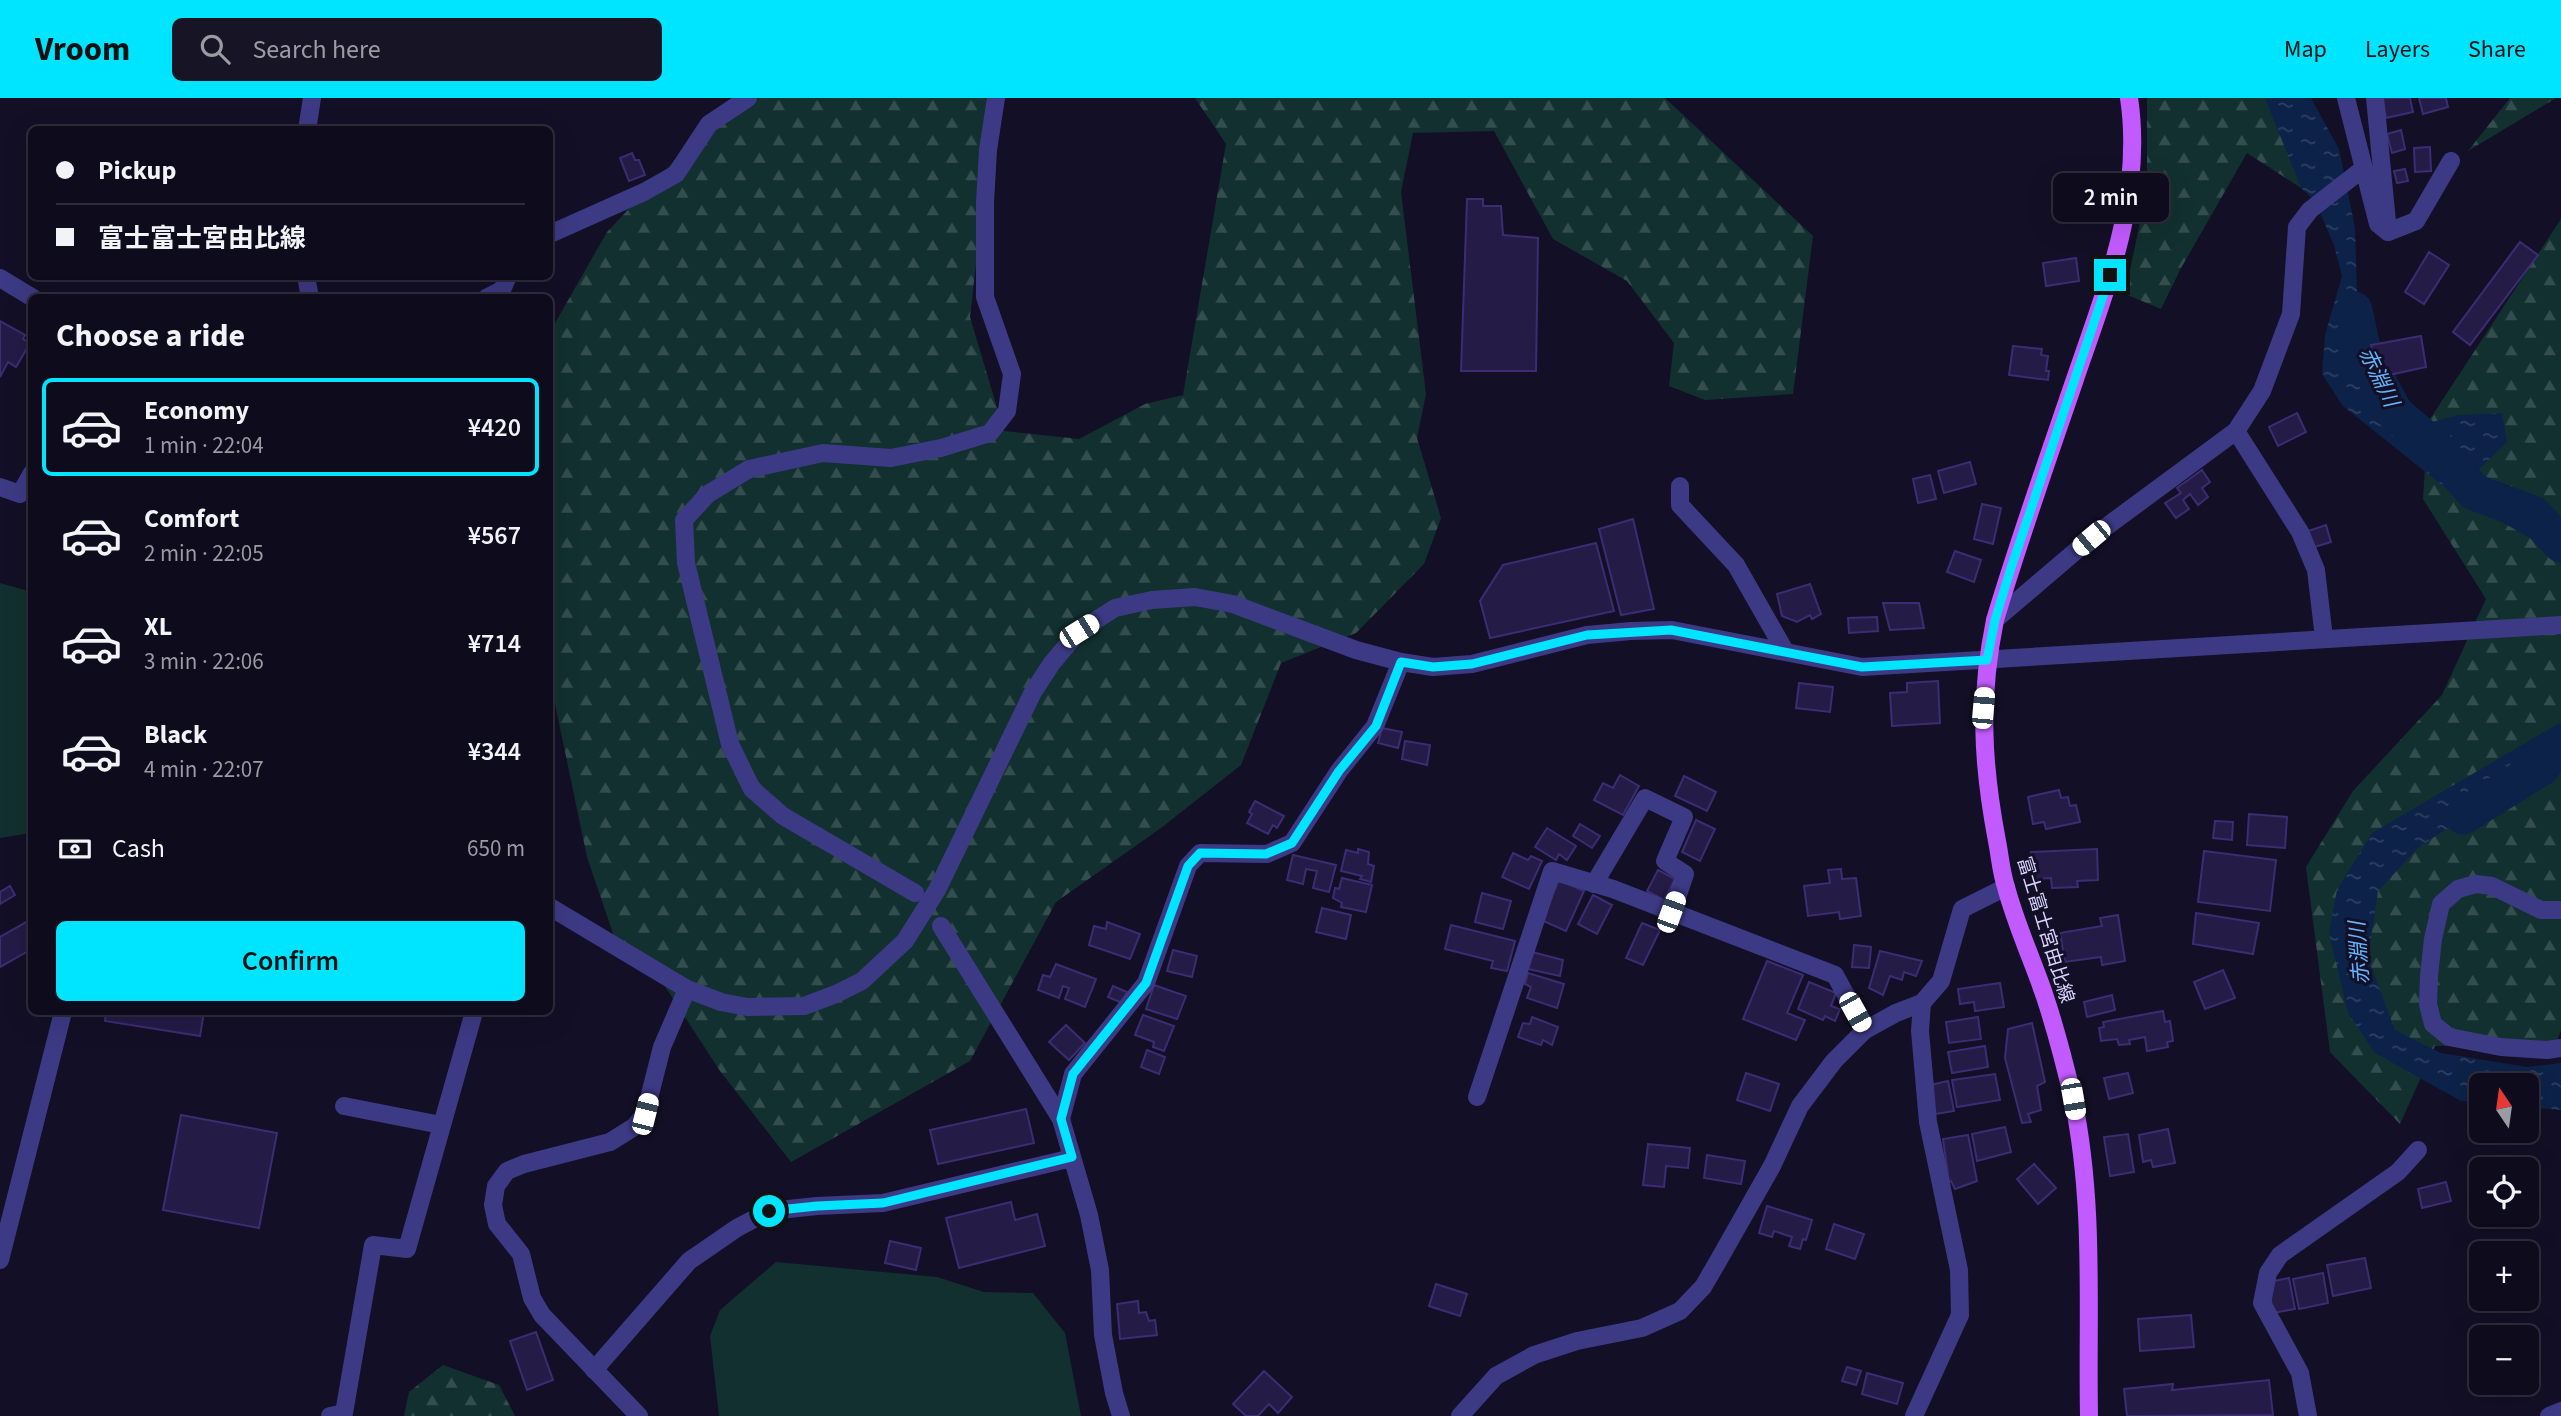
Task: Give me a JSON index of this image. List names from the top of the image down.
{
  "streets": {
    "main road": ["富士富士宮由比線"]
  },
  "water": ["赤淵川"],
  "north": "top",
  "page": {
    "header": "Vroom",
    "search": "Search here",
    "nav": ["Map", "Layers", "Share"],
    "banner": ["Pickup", "富士富士宮由比線"],
    "bubble": "2 min",
    "heading": "Choose a ride",
    "list": [
      {
        "name": "Economy",
        "note": "1 min · 22:04",
        "value": "¥420"
      },
      {
        "name": "Comfort",
        "note": "2 min · 22:05",
        "value": "¥567"
      },
      {
        "name": "XL",
        "note": "3 min · 22:06",
        "value": "¥714"
      },
      {
        "name": "Black",
        "note": "4 min · 22:07",
        "value": "¥344"
      }
    ],
    "pay": ["Cash", "650 m"],
    "buttons": "Confirm",
    "map_buttons": ["+", "−"]
  }
}
